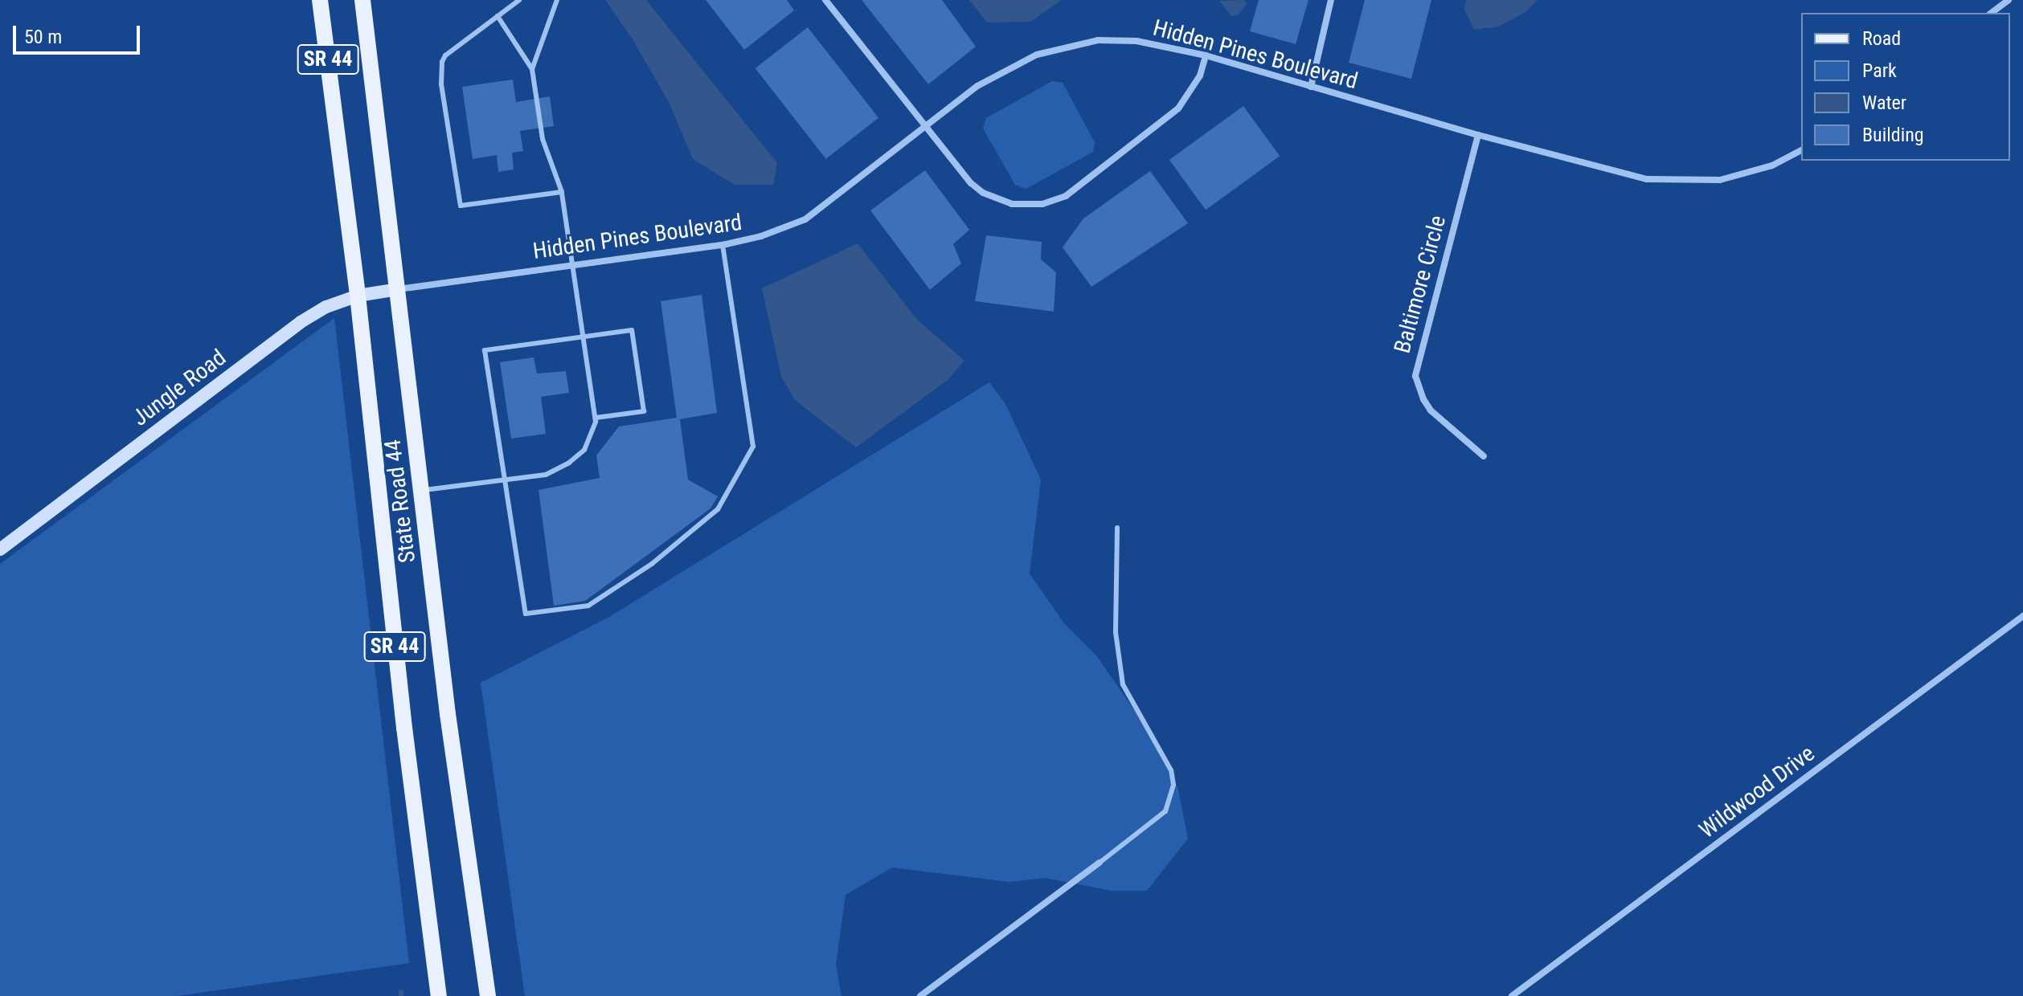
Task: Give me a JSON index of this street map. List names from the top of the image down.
{
  "streets": {
    "main road": ["SR 44", "State Road 44"],
    "street": [
      "Hidden Pines Boulevard",
      "Baltimore Circle",
      "Jungle Road",
      "Wildwood Drive"
    ]
  },
  "crossings": [
    ["Hidden Pines Boulevard", "Baltimore Circle"],
    ["Hidden Pines Boulevard", "Jungle Road"],
    ["Hidden Pines Boulevard", "State Road 44"],
    ["Jungle Road", "State Road 44"]
  ],
  "legend": [
    "Road",
    "Park",
    "Water",
    "Building"
  ],
  "scale_bar": "50 m"
}
